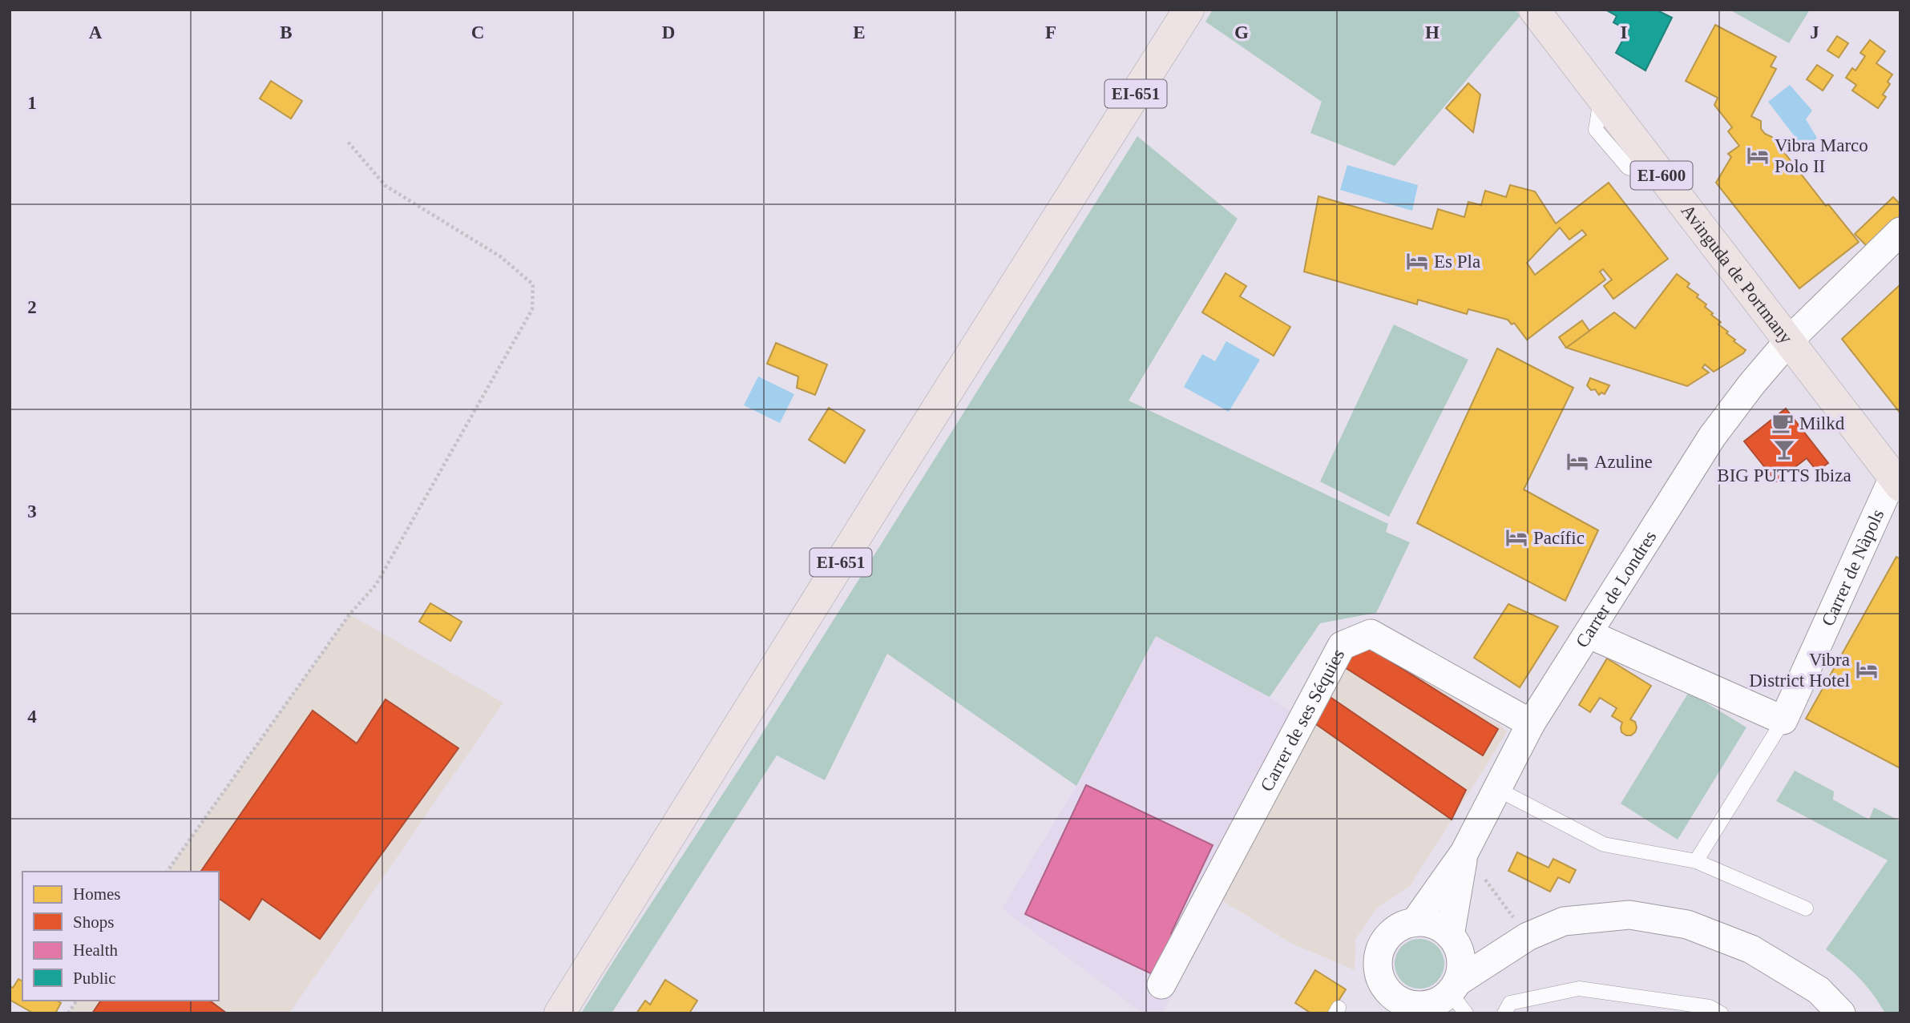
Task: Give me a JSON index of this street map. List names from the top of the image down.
{
  "streets": {
    "main road": ["EI-651", "EI-600", "Avinguda de Portmany"],
    "street": ["Carrer de Nàpols", "Carrer de Londres", "Carrer de ses Séquies"]
  },
  "crossings": [
    ["Avinguda de Portmany", "Carrer de Nàpols"],
    ["Avinguda de Portmany", "Carrer de Londres"],
    ["Carrer de Londres", "Carrer de ses Séquies"]
  ],
  "places": {
    "hotel": [
      "Vibra Marco Polo II",
      "Es Pla",
      "Azuline",
      "Pacífic",
      "Vibra District Hotel"
    ],
    "cafe": ["Milkd"],
    "bar": ["BIG PUTTS Ibiza"]
  },
  "legend": [
    "Homes",
    "Shops",
    "Health",
    "Public"
  ],
  "grid": {
    "columns": [
      "A",
      "B",
      "C",
      "D",
      "E",
      "F",
      "G",
      "H",
      "I",
      "J"
    ],
    "rows": [
      "1",
      "2",
      "3",
      "4"
    ]
  }
}
